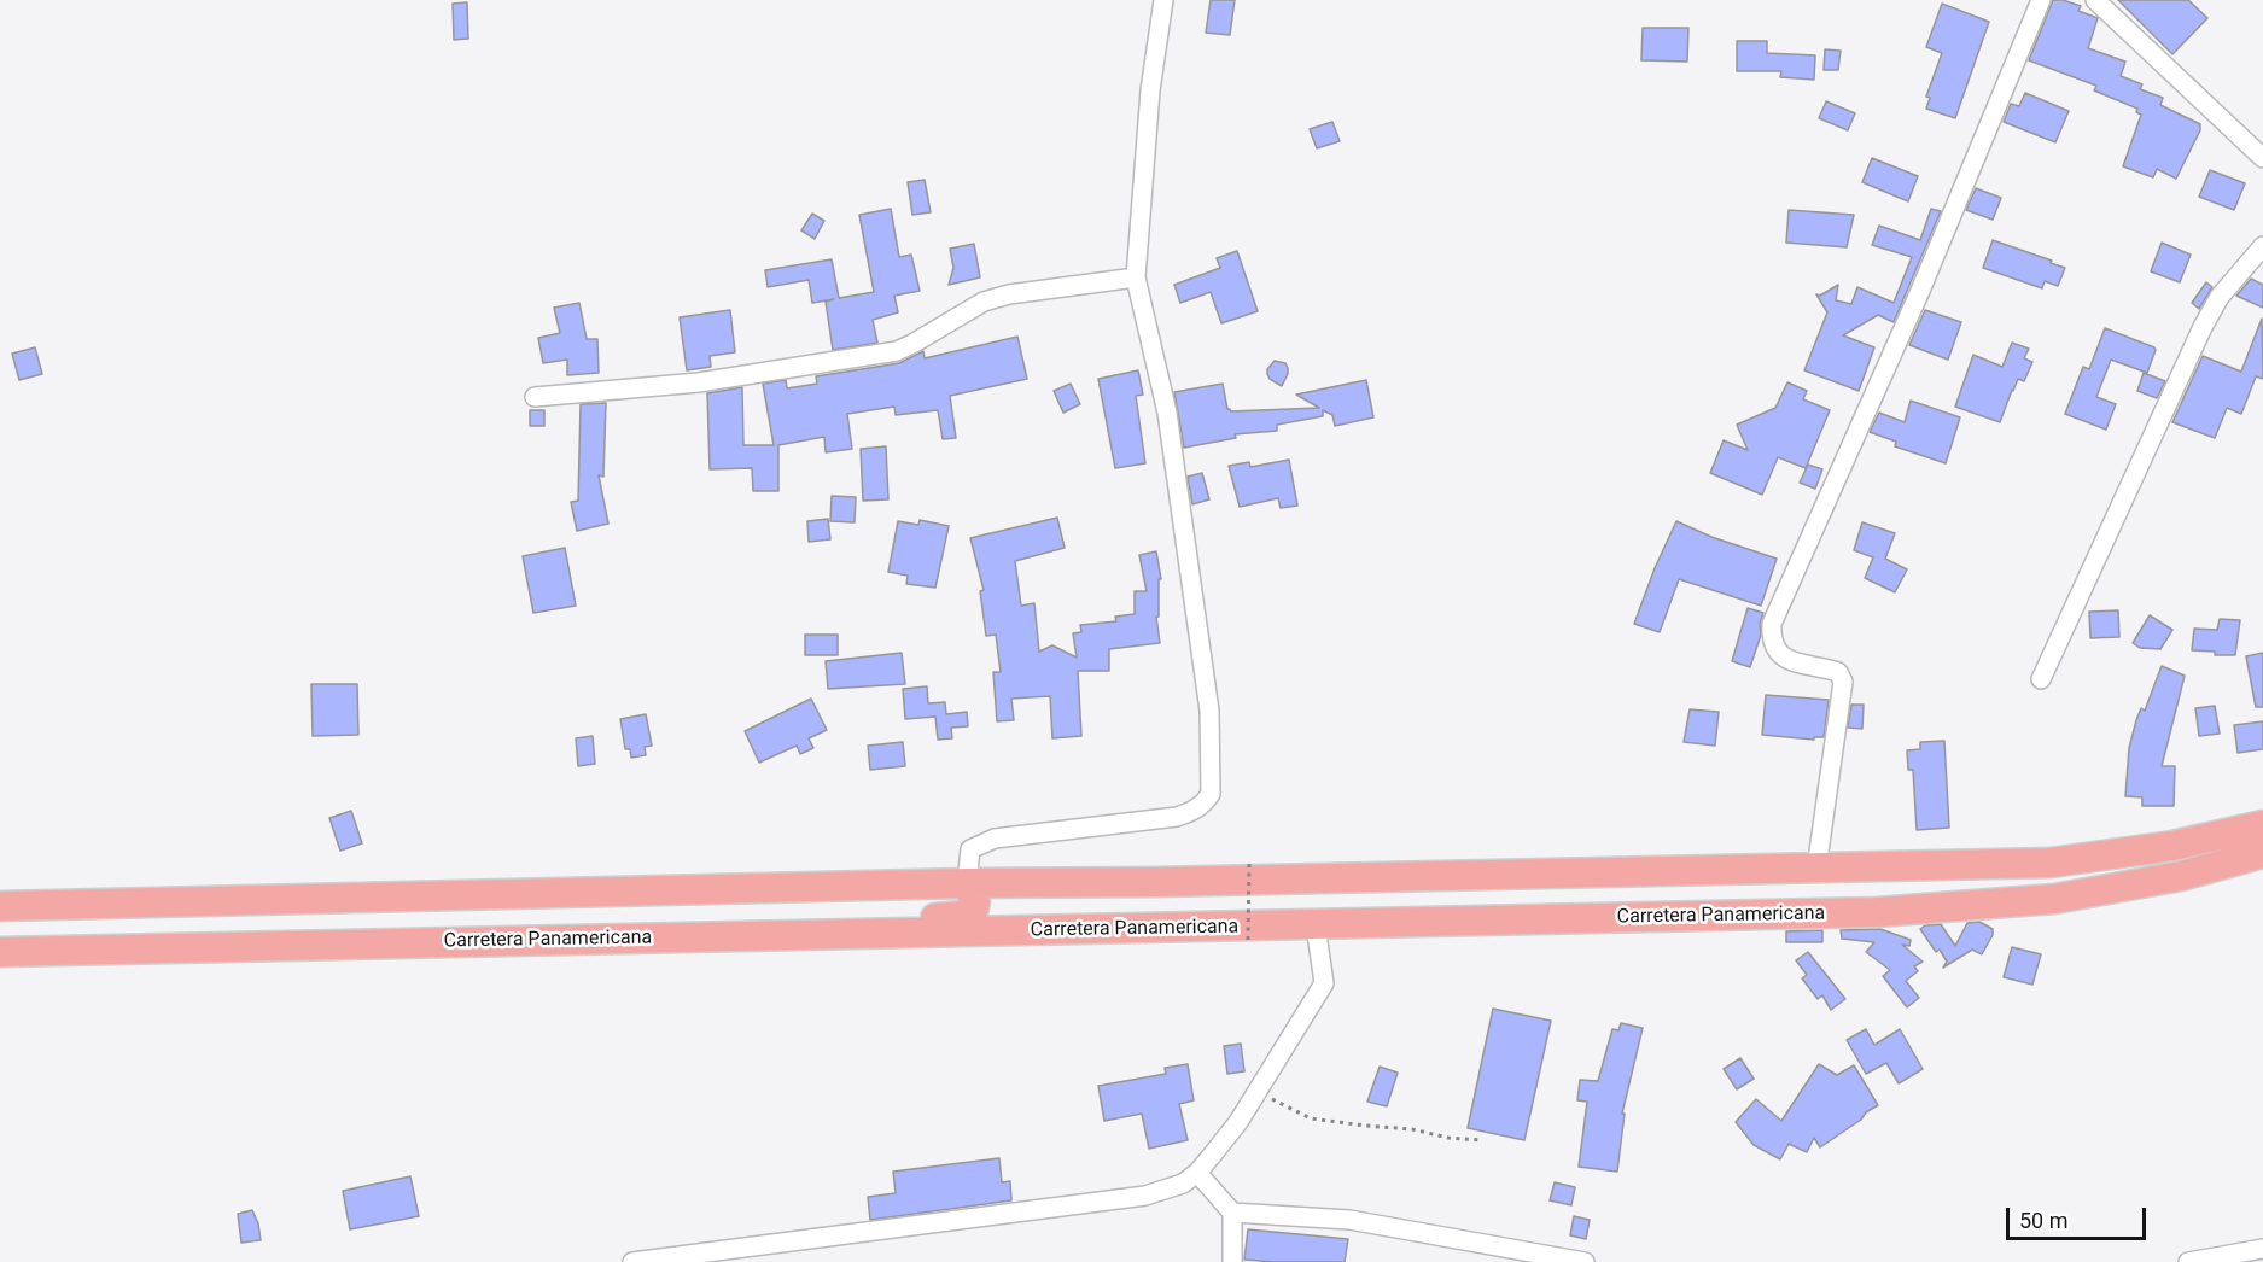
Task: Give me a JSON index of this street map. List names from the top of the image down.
{
  "streets": {
    "highway": ["Carretera Panamericana"]
  },
  "scale_bar": "50 m"
}
